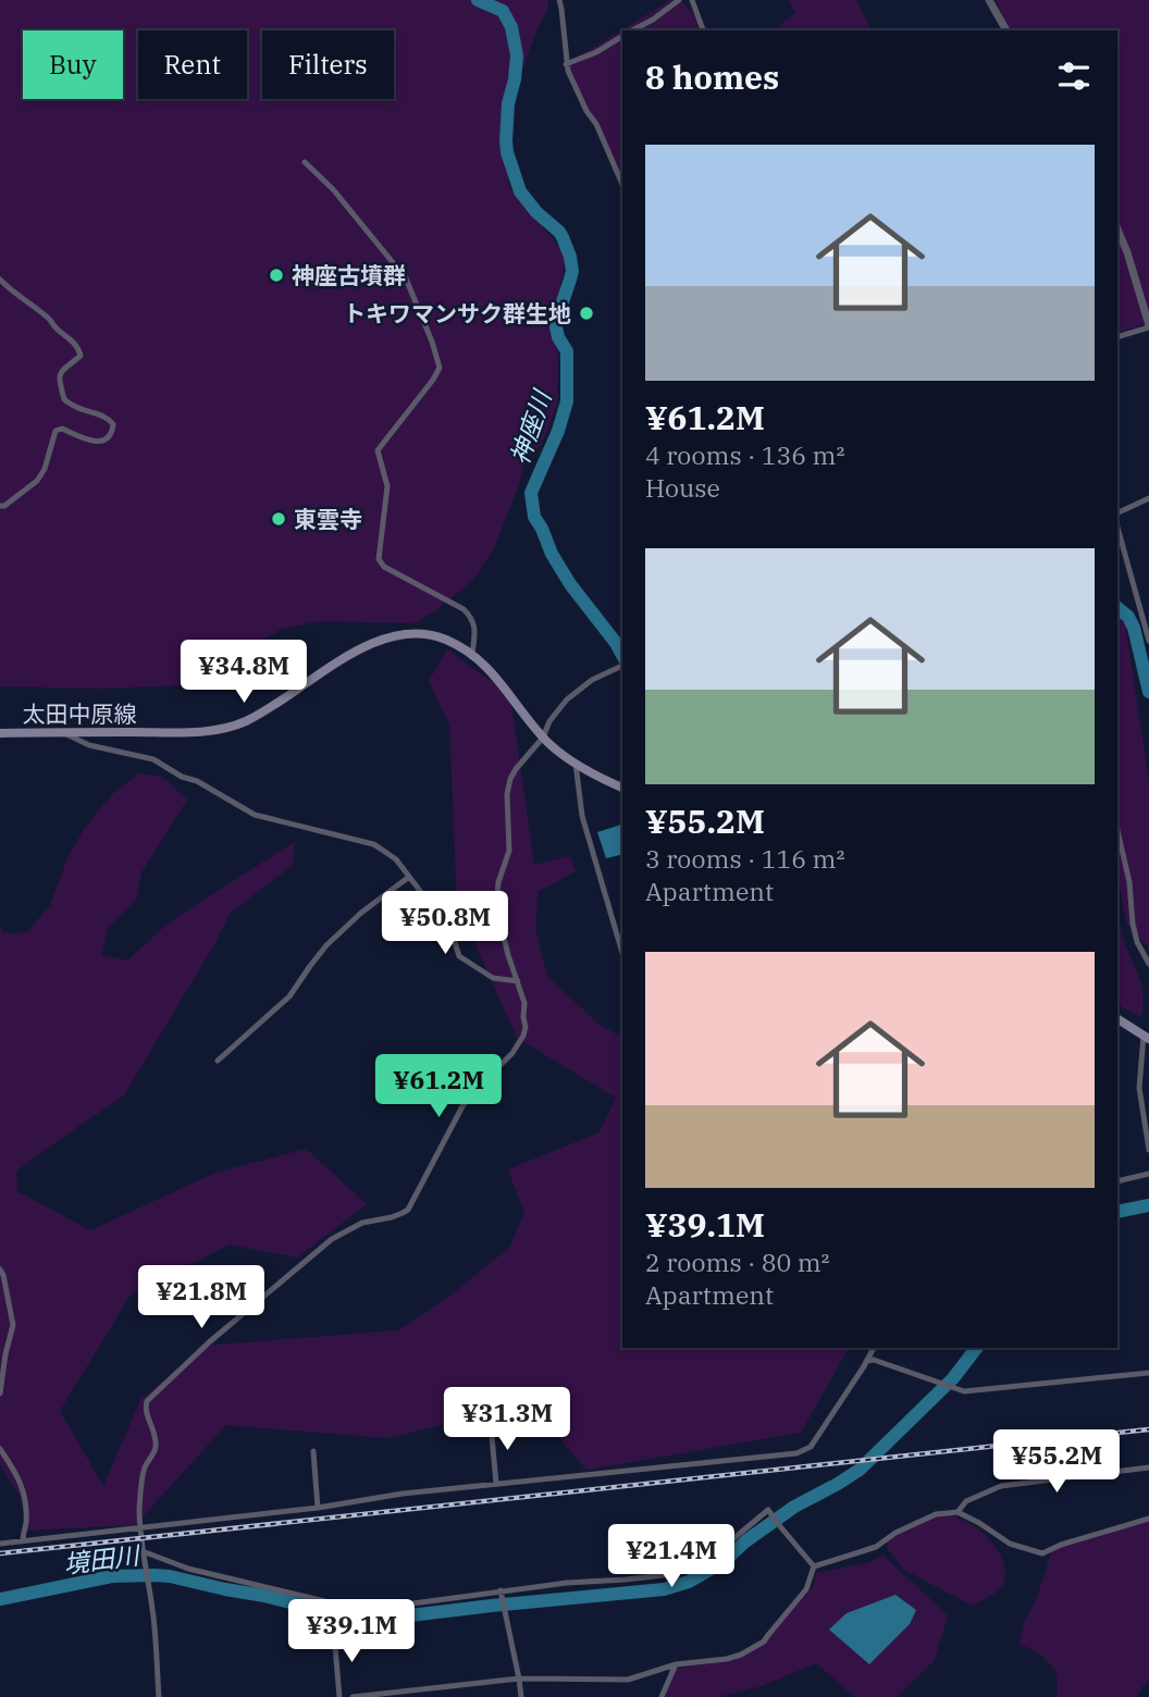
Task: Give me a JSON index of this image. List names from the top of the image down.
{
  "streets": {
    "main road": ["太田中原線"]
  },
  "water": ["神座川", "境田川"],
  "places": ["神座古墳群", "トキワマンサク群生地", "東雲寺"],
  "page": {
    "chip": ["Buy", "Rent", "Filters"],
    "heading": "8 homes",
    "list": [
      {
        "name": "¥61.2M",
        "note": "4 rooms · 136 m² · House"
      },
      {
        "name": "¥55.2M",
        "note": "3 rooms · 116 m² · Apartment"
      },
      {
        "name": "¥39.1M",
        "note": "2 rooms · 80 m² · Apartment"
      }
    ],
    "price": [
      "¥34.8M",
      "¥50.8M",
      "¥61.2M",
      "¥21.8M",
      "¥31.3M",
      "¥55.2M",
      "¥21.4M",
      "¥39.1M"
    ]
  }
}
